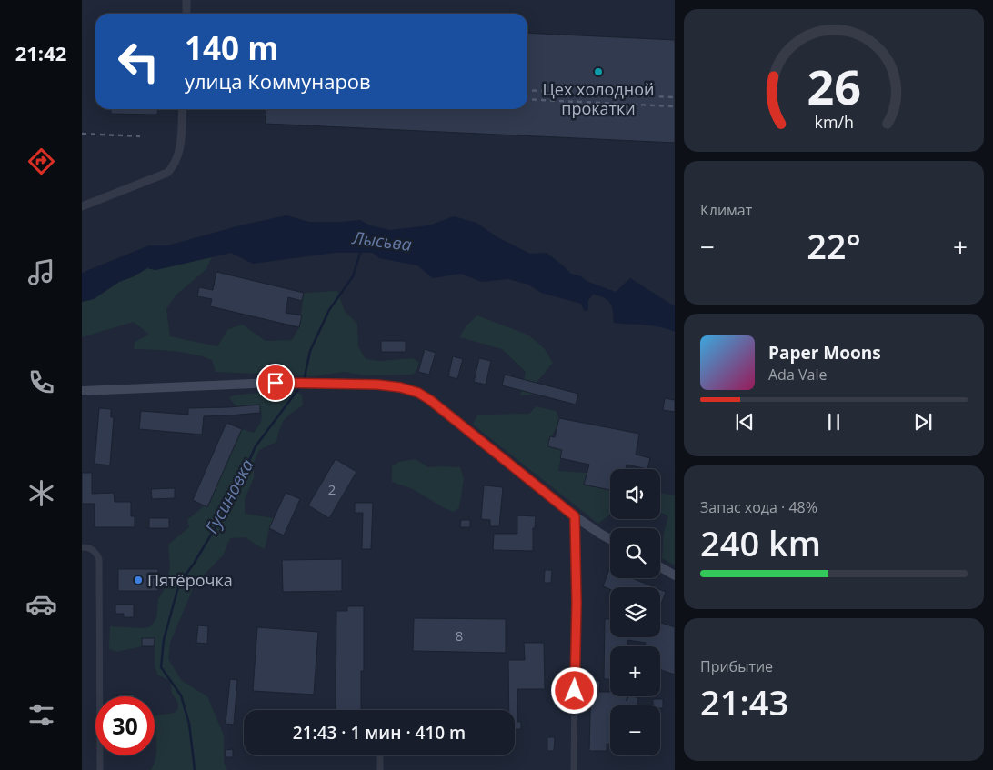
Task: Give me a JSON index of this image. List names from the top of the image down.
{
  "water": ["Лысьва", "Гусиновка"],
  "places": ["Цех холодной прокатки", "Пятёрочка"],
  "house_numbers": ["2", "8"],
  "page": {
    "tabs": "21:42",
    "turn": ["140 m", "улица Коммунаров"],
    "tile": [
      "Климат",
      ["Запас хода · 48%", "240 km"],
      ["Прибытие", "21:43"]
    ],
    "heat": ["−", "22°", "+"],
    "song": ["Paper Moons", "Ada Vale"],
    "map_buttons": ["+", "−"],
    "limit": "30",
    "trip": "21:43 · 1 мин · 410 m",
    "gauge": ["26", "km/h"]
  }
}
